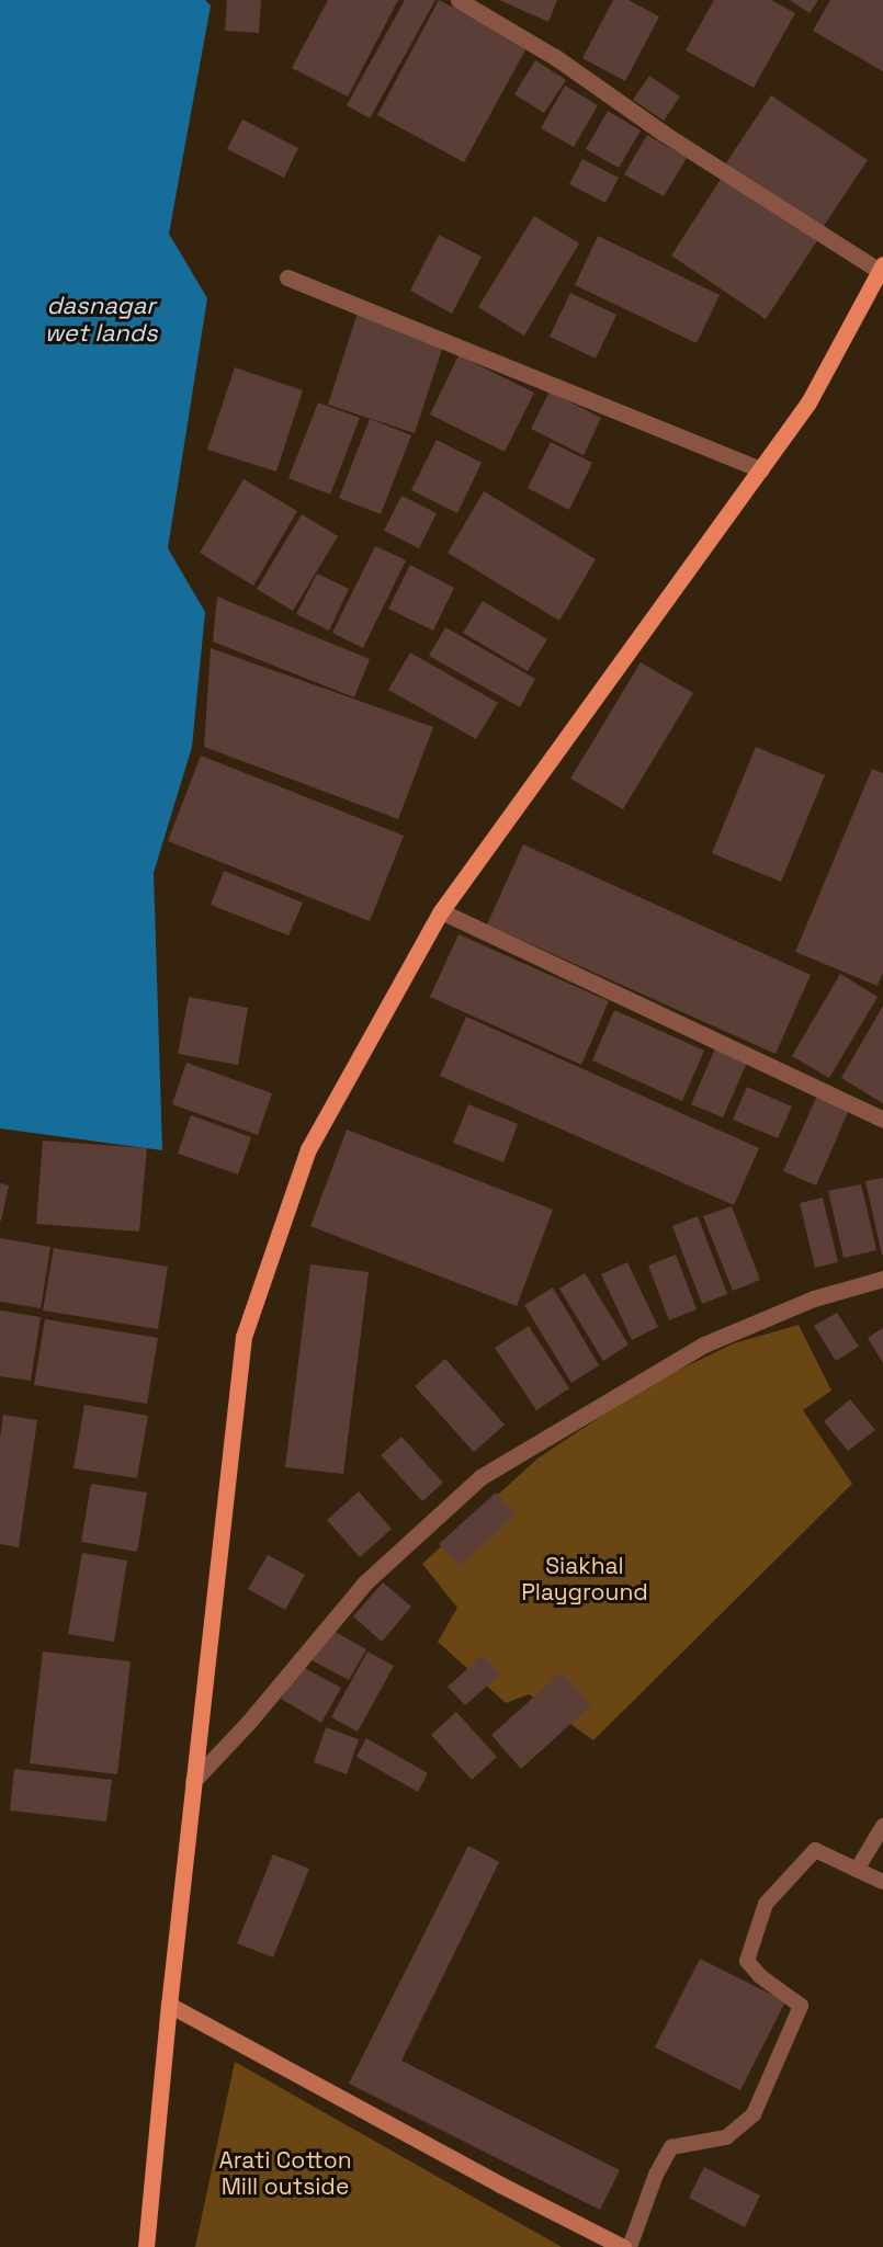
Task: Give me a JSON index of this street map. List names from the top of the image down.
{
  "water": ["dasnagar wet lands"],
  "parks": ["Siakhal Playground", "Arati Cotton Mill outside"]
}
